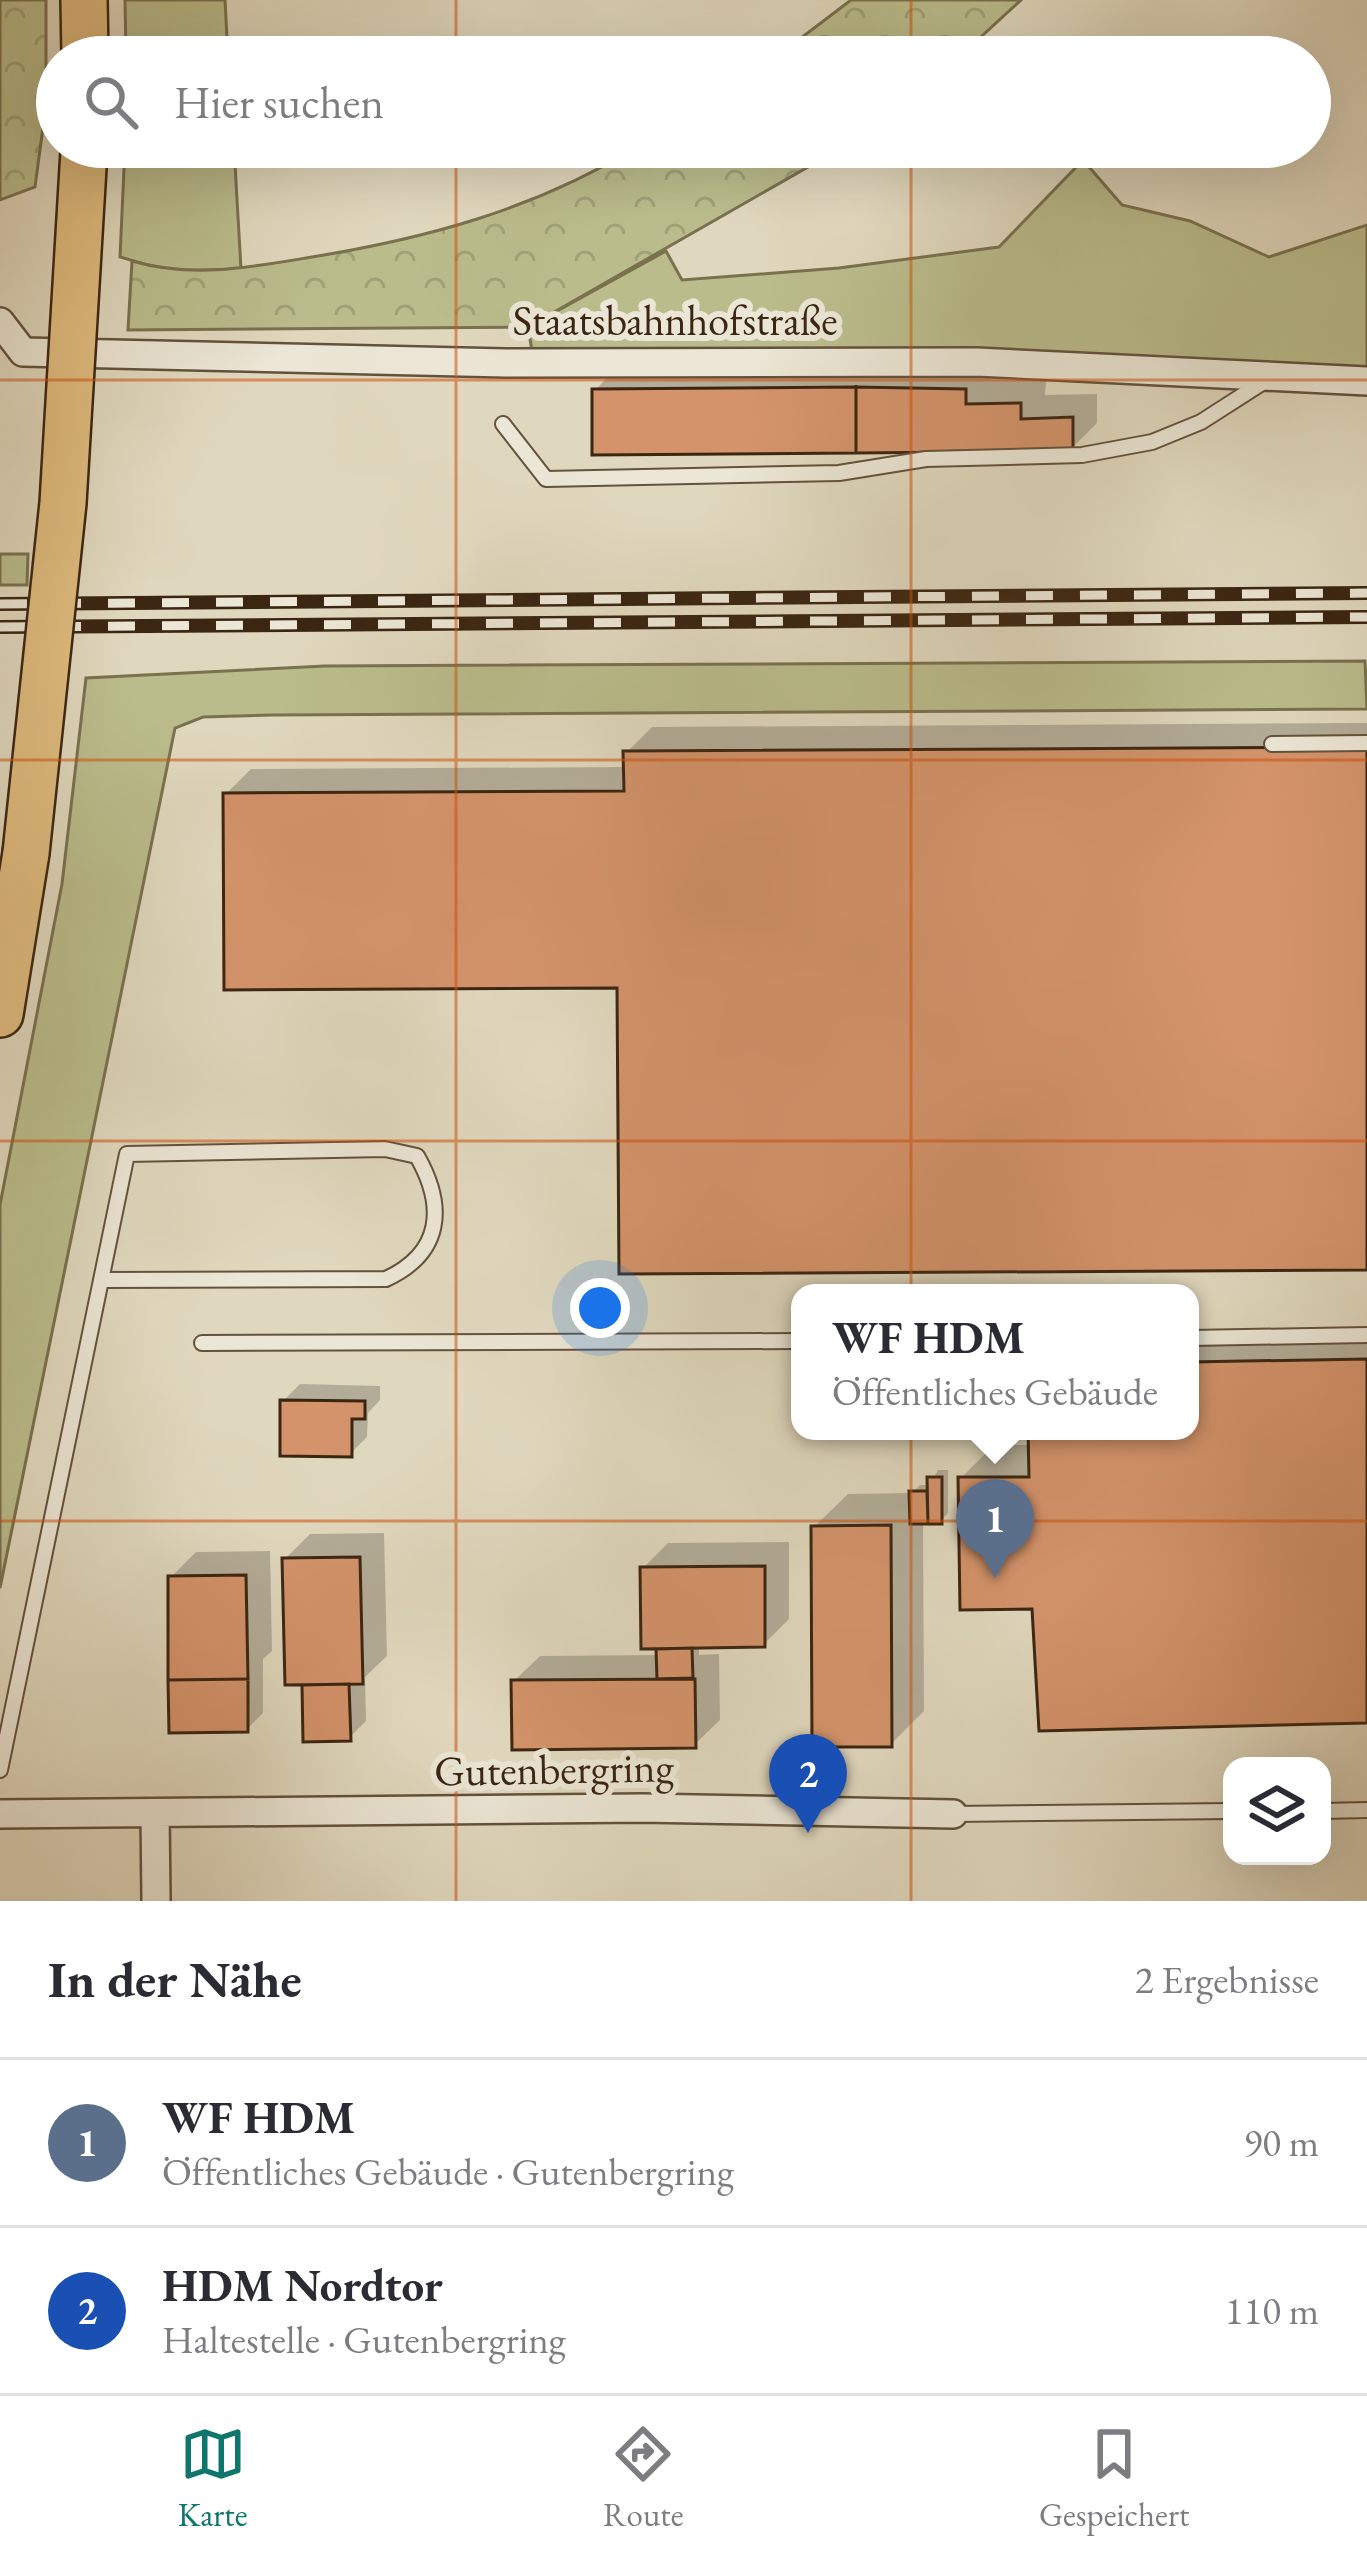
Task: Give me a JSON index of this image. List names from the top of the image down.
{
  "streets": {
    "street": ["Staatsbahnhofstraße", "Gutenbergring"]
  },
  "page": {
    "search": "Hier suchen",
    "popup": ["WF HDM", "Öffentliches Gebäude"],
    "pins": ["1", "2"],
    "heading": ["In der Nähe", "2 Ergebnisse"],
    "list": [
      {
        "mark": "1",
        "name": "WF HDM",
        "note": "Öffentliches Gebäude · Gutenbergring",
        "value": "90 m"
      },
      {
        "mark": "2",
        "name": "HDM Nordtor",
        "note": "Haltestelle · Gutenbergring",
        "value": "110 m"
      }
    ],
    "nav": ["Karte", "Route", "Gespeichert"]
  }
}
